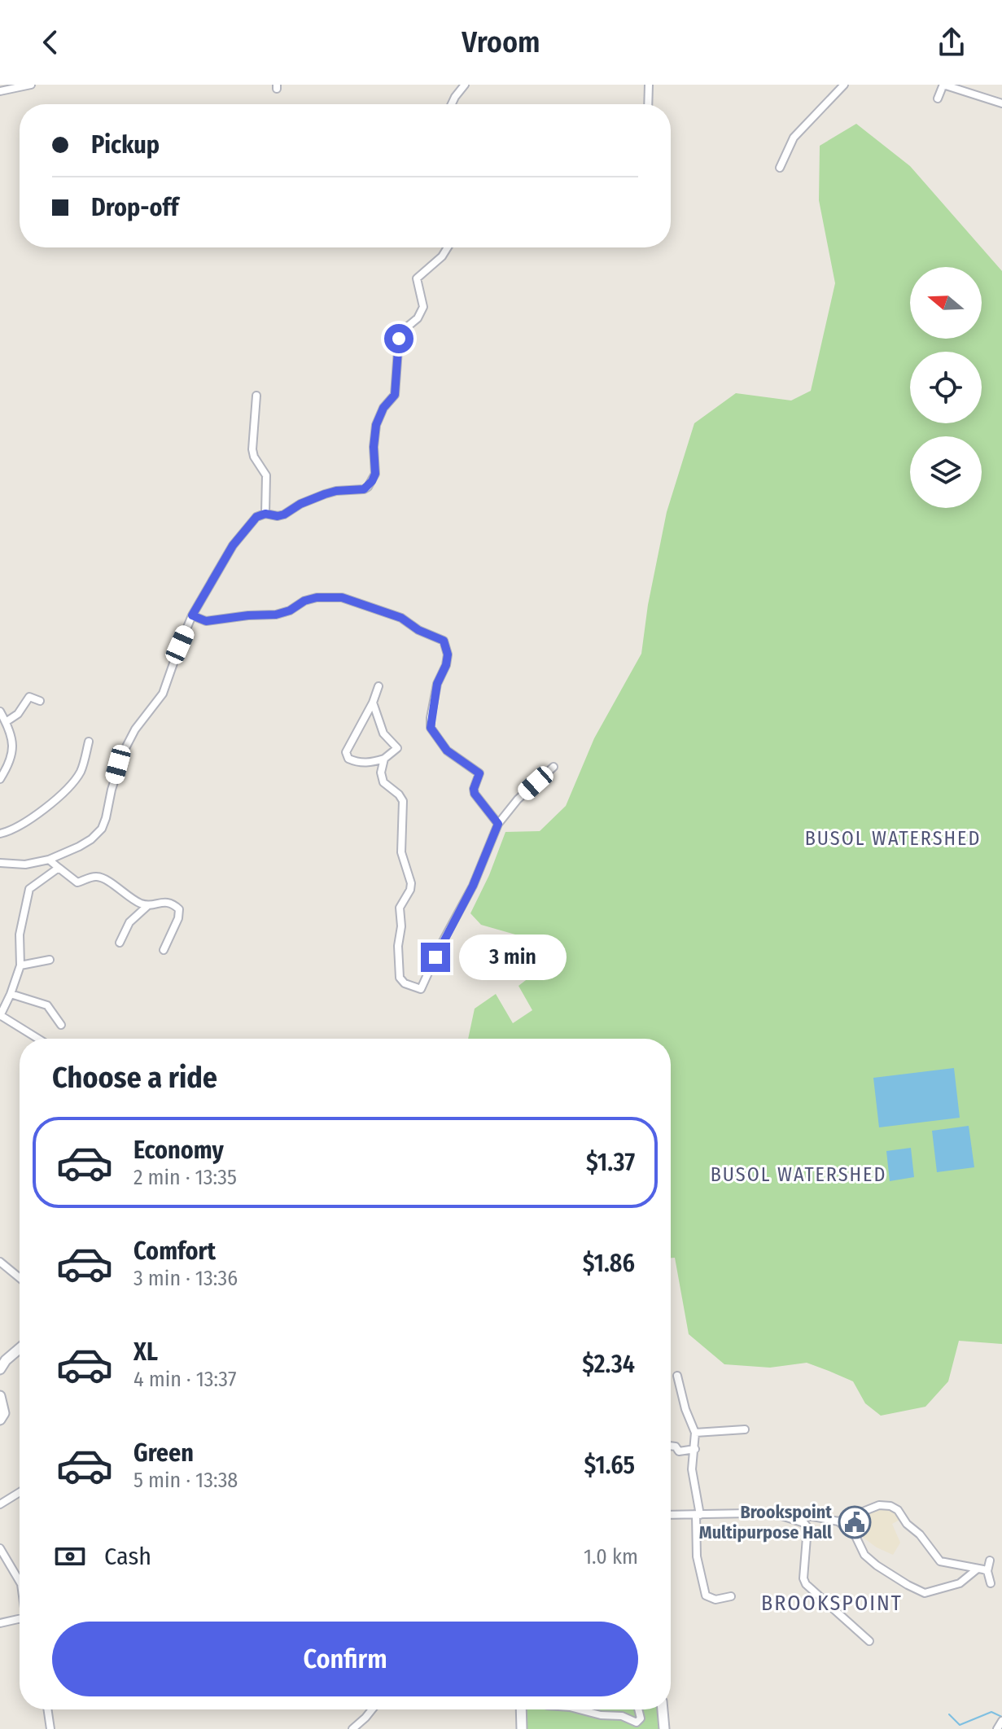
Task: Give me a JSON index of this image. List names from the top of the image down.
{
  "districts": ["BUSOL WATERSHED", "BUSOL WATERSHED", "BROOKSPOINT"],
  "places": {
    "public building": ["Brookspoint Multipurpose Hall"]
  },
  "north": "left",
  "page": {
    "header": "Vroom",
    "banner": ["Pickup", "Drop-off"],
    "bubble": "3 min",
    "heading": "Choose a ride",
    "list": [
      {
        "name": "Economy",
        "note": "2 min · 13:35",
        "value": "$1.37"
      },
      {
        "name": "Comfort",
        "note": "3 min · 13:36",
        "value": "$1.86"
      },
      {
        "name": "XL",
        "note": "4 min · 13:37",
        "value": "$2.34"
      },
      {
        "name": "Green",
        "note": "5 min · 13:38",
        "value": "$1.65"
      }
    ],
    "pay": ["Cash", "1.0 km"],
    "buttons": "Confirm"
  }
}
